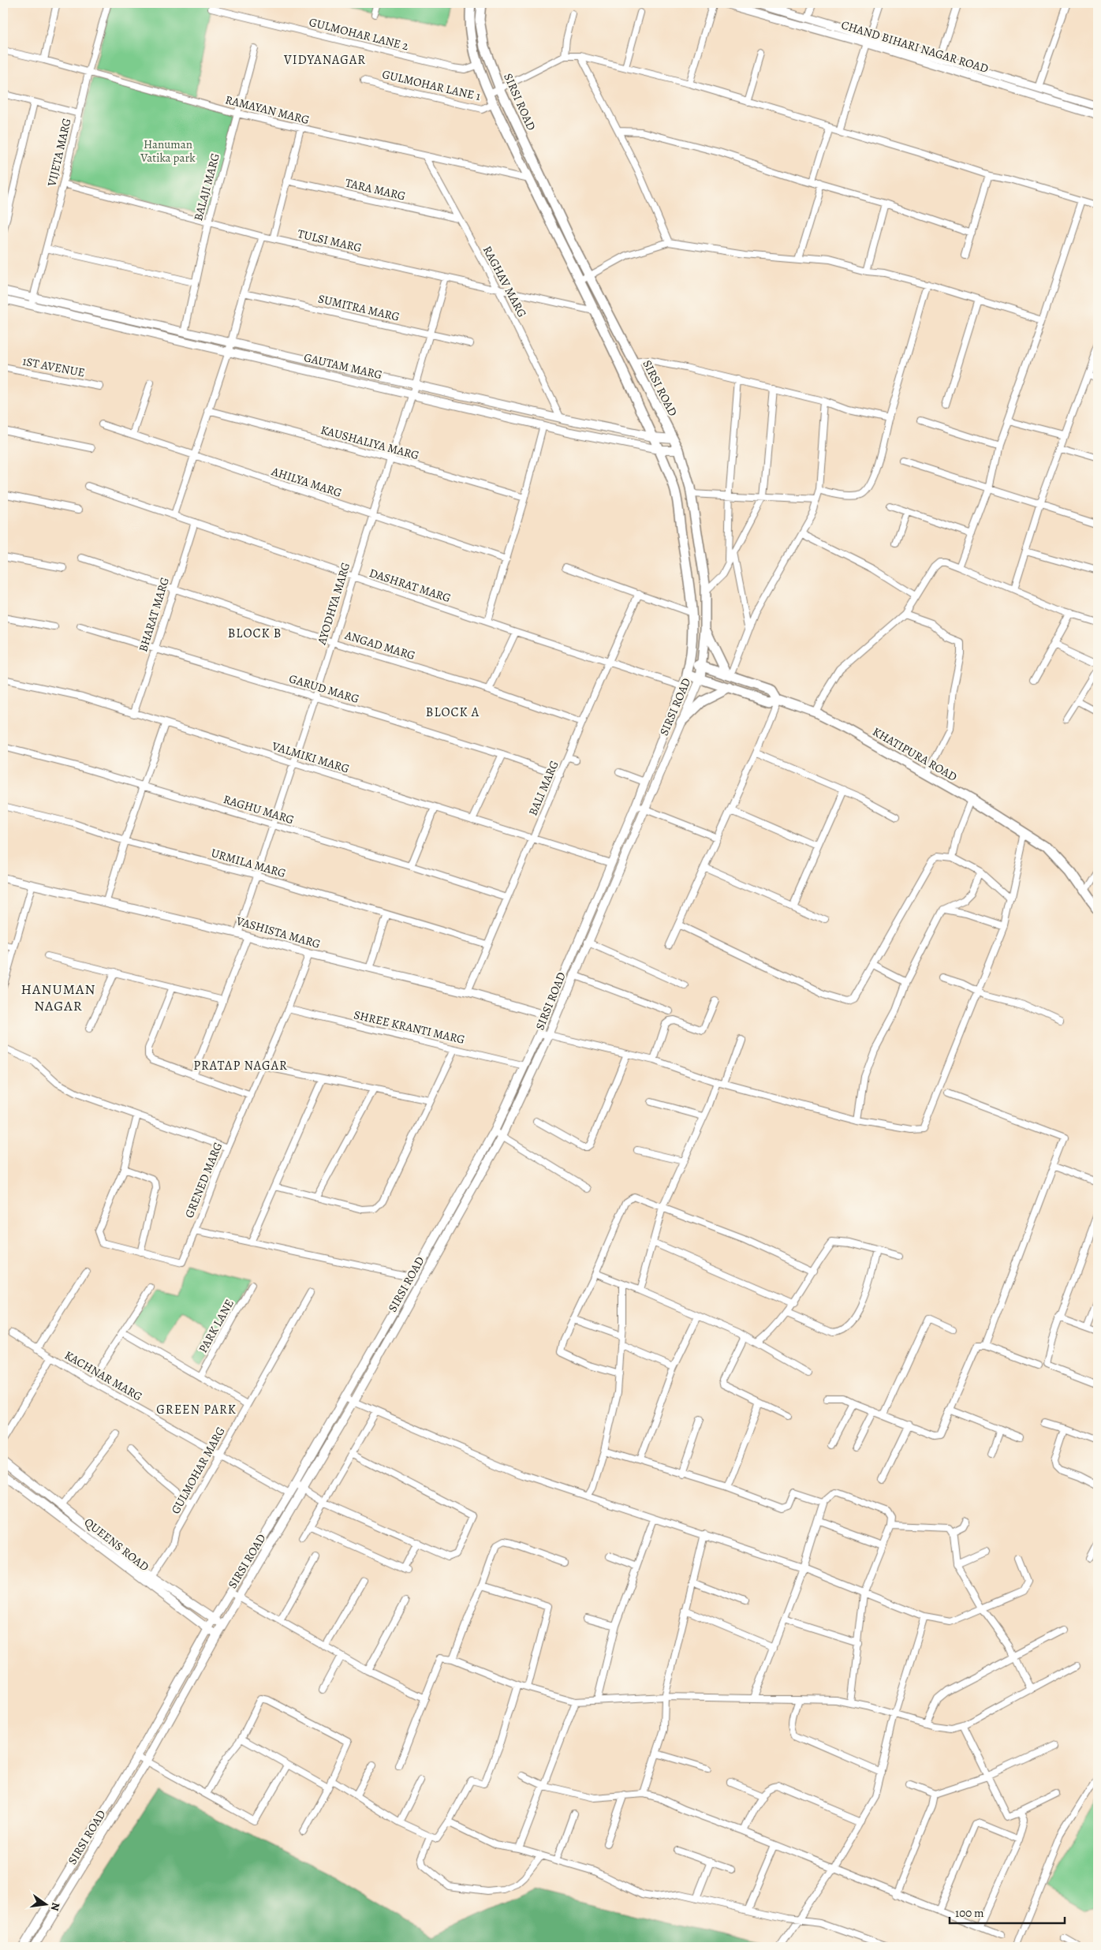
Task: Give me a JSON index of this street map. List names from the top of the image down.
{
  "streets": {
    "main road": ["SIRSI ROAD", "KHATIPURA ROAD"],
    "street": [
      "GULMOHAR LANE 2",
      "CHAND BIHARI NAGAR ROAD",
      "GULMOHAR LANE 1",
      "RAMAYAN MARG",
      "VIJETA MARG",
      "BALAJI MARG",
      "TARA MARG",
      "TULSI MARG",
      "RAGHAV MARG",
      "SUMITRA MARG",
      "GAUTAM MARG",
      "1ST AVENUE",
      "KAUSHALIYA MARG",
      "AHILYA MARG",
      "DASHRAT MARG",
      "AYODHYA MARG",
      "BHARAT MARG",
      "ANGAD MARG",
      "GARUD MARG",
      "VALMIKI MARG",
      "BALI MARG",
      "RAGHU MARG",
      "URMILA MARG",
      "VASHISTA MARG",
      "SHREE KRANTI MARG",
      "GRENED MARG",
      "PARK LANE",
      "KACHNAR MARG",
      "GULMOHAR MARG",
      "QUEENS ROAD"
    ]
  },
  "crossings": [
    ["GULMOHAR LANE 2", "SIRSI ROAD"],
    ["GULMOHAR LANE 1", "SIRSI ROAD"],
    ["SIRSI ROAD", "RAMAYAN MARG"],
    ["SIRSI ROAD", "TULSI MARG"],
    ["SIRSI ROAD", "GAUTAM MARG"],
    ["SIRSI ROAD", "DASHRAT MARG"],
    ["SIRSI ROAD", "KHATIPURA ROAD"],
    ["SIRSI ROAD", "VALMIKI MARG"],
    ["SIRSI ROAD", "VASHISTA MARG"],
    ["SIRSI ROAD", "SHREE KRANTI MARG"],
    ["SIRSI ROAD", "GRENED MARG"],
    ["SIRSI ROAD", "KACHNAR MARG"],
    ["SIRSI ROAD", "QUEENS ROAD"],
    ["RAMAYAN MARG", "VIJETA MARG"],
    ["RAMAYAN MARG", "BALAJI MARG"],
    ["RAMAYAN MARG", "RAGHAV MARG"],
    ["VIJETA MARG", "TULSI MARG"],
    ["VIJETA MARG", "GAUTAM MARG"],
    ["BALAJI MARG", "TULSI MARG"],
    ["BALAJI MARG", "GAUTAM MARG"],
    ["TARA MARG", "RAGHAV MARG"],
    ["TULSI MARG", "RAGHAV MARG"],
    ["TULSI MARG", "AYODHYA MARG"],
    ["RAGHAV MARG", "GAUTAM MARG"],
    ["SUMITRA MARG", "AYODHYA MARG"],
    ["GAUTAM MARG", "AYODHYA MARG"],
    ["KAUSHALIYA MARG", "AYODHYA MARG"],
    ["AHILYA MARG", "AYODHYA MARG"],
    ["DASHRAT MARG", "AYODHYA MARG"],
    ["DASHRAT MARG", "BHARAT MARG"],
    ["DASHRAT MARG", "BALI MARG"],
    ["AYODHYA MARG", "ANGAD MARG"],
    ["AYODHYA MARG", "GARUD MARG"],
    ["AYODHYA MARG", "VALMIKI MARG"],
    ["AYODHYA MARG", "RAGHU MARG"],
    ["AYODHYA MARG", "URMILA MARG"],
    ["AYODHYA MARG", "VASHISTA MARG"],
    ["BHARAT MARG", "ANGAD MARG"],
    ["BHARAT MARG", "GARUD MARG"],
    ["BHARAT MARG", "VALMIKI MARG"],
    ["ANGAD MARG", "BALI MARG"],
    ["GARUD MARG", "BALI MARG"],
    ["VALMIKI MARG", "BALI MARG"],
    ["BALI MARG", "RAGHU MARG"],
    ["BALI MARG", "URMILA MARG"],
    ["BALI MARG", "VASHISTA MARG"],
    ["VASHISTA MARG", "GRENED MARG"],
    ["SHREE KRANTI MARG", "GRENED MARG"],
    ["KACHNAR MARG", "GULMOHAR MARG"],
    ["GULMOHAR MARG", "QUEENS ROAD"]
  ],
  "districts": [
    "VIDYANAGAR",
    "BLOCK B",
    "BLOCK A",
    "HANUMAN NAGAR",
    "PRATAP NAGAR",
    "GREEN PARK"
  ],
  "parks": ["Hanuman Vatika park"],
  "scale_bar": "100 m",
  "north": "right"
}
